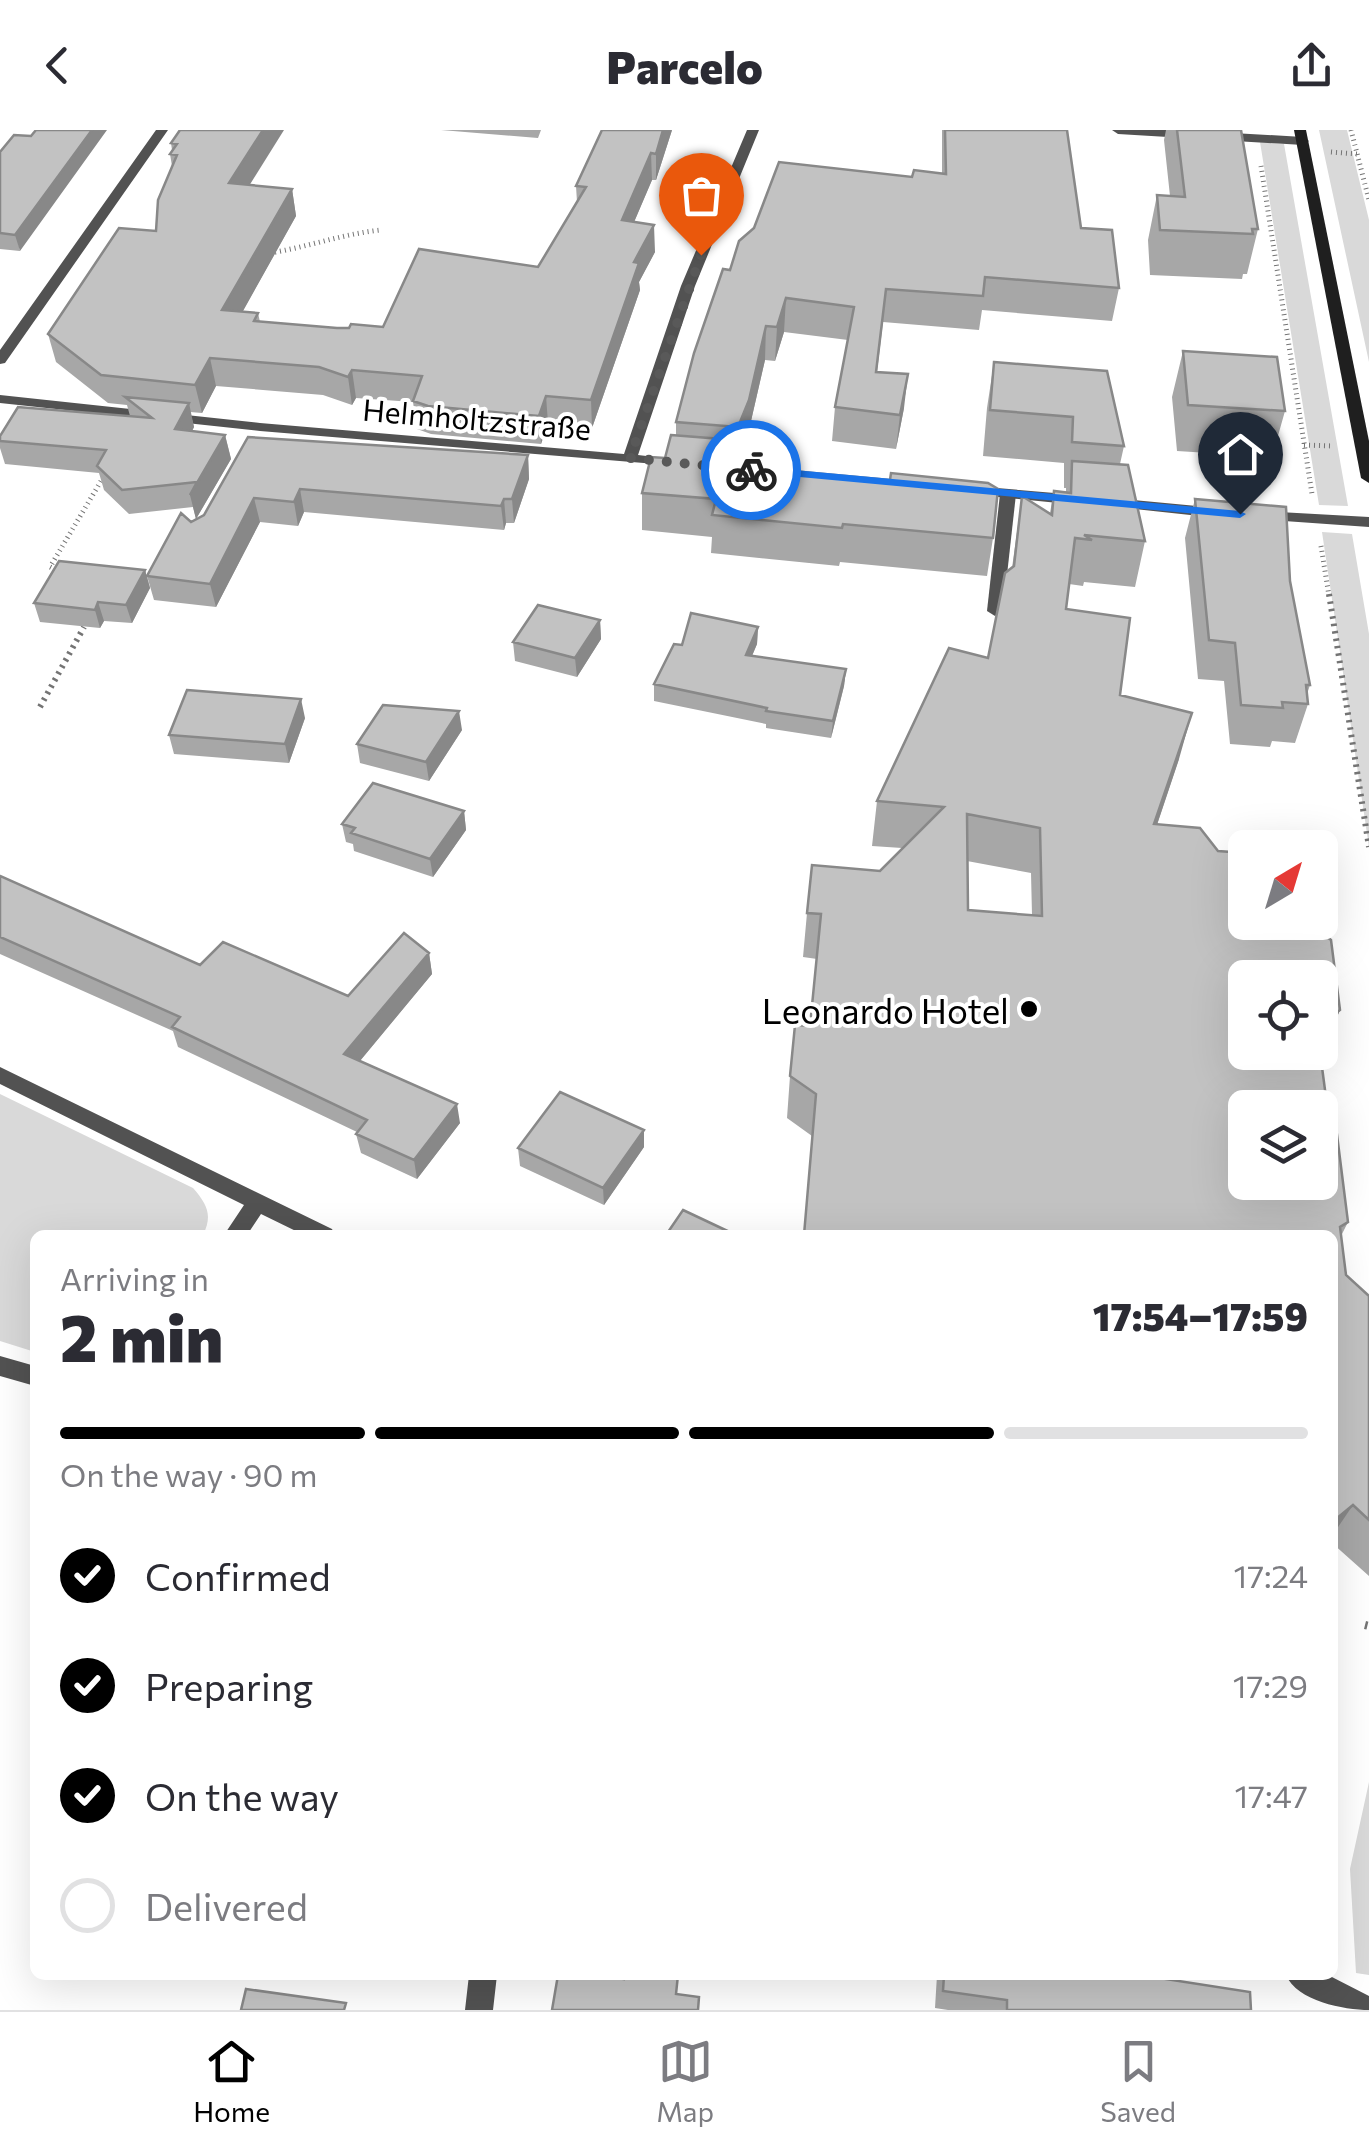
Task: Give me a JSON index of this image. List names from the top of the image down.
{
  "streets": {
    "street": ["Helmholtzstraße"]
  },
  "places": ["Leonardo Hotel"],
  "north": "top right",
  "page": {
    "header": "Parcelo",
    "heading": ["2 min", "Arriving in", "17:54–17:59"],
    "bar": "On the way · 90 m",
    "list": [
      ["Confirmed", "17:24"],
      ["Preparing", "17:29"],
      ["On the way", "17:47"],
      "Delivered"
    ],
    "tabs": ["Home", "Map", "Saved"]
  }
}
